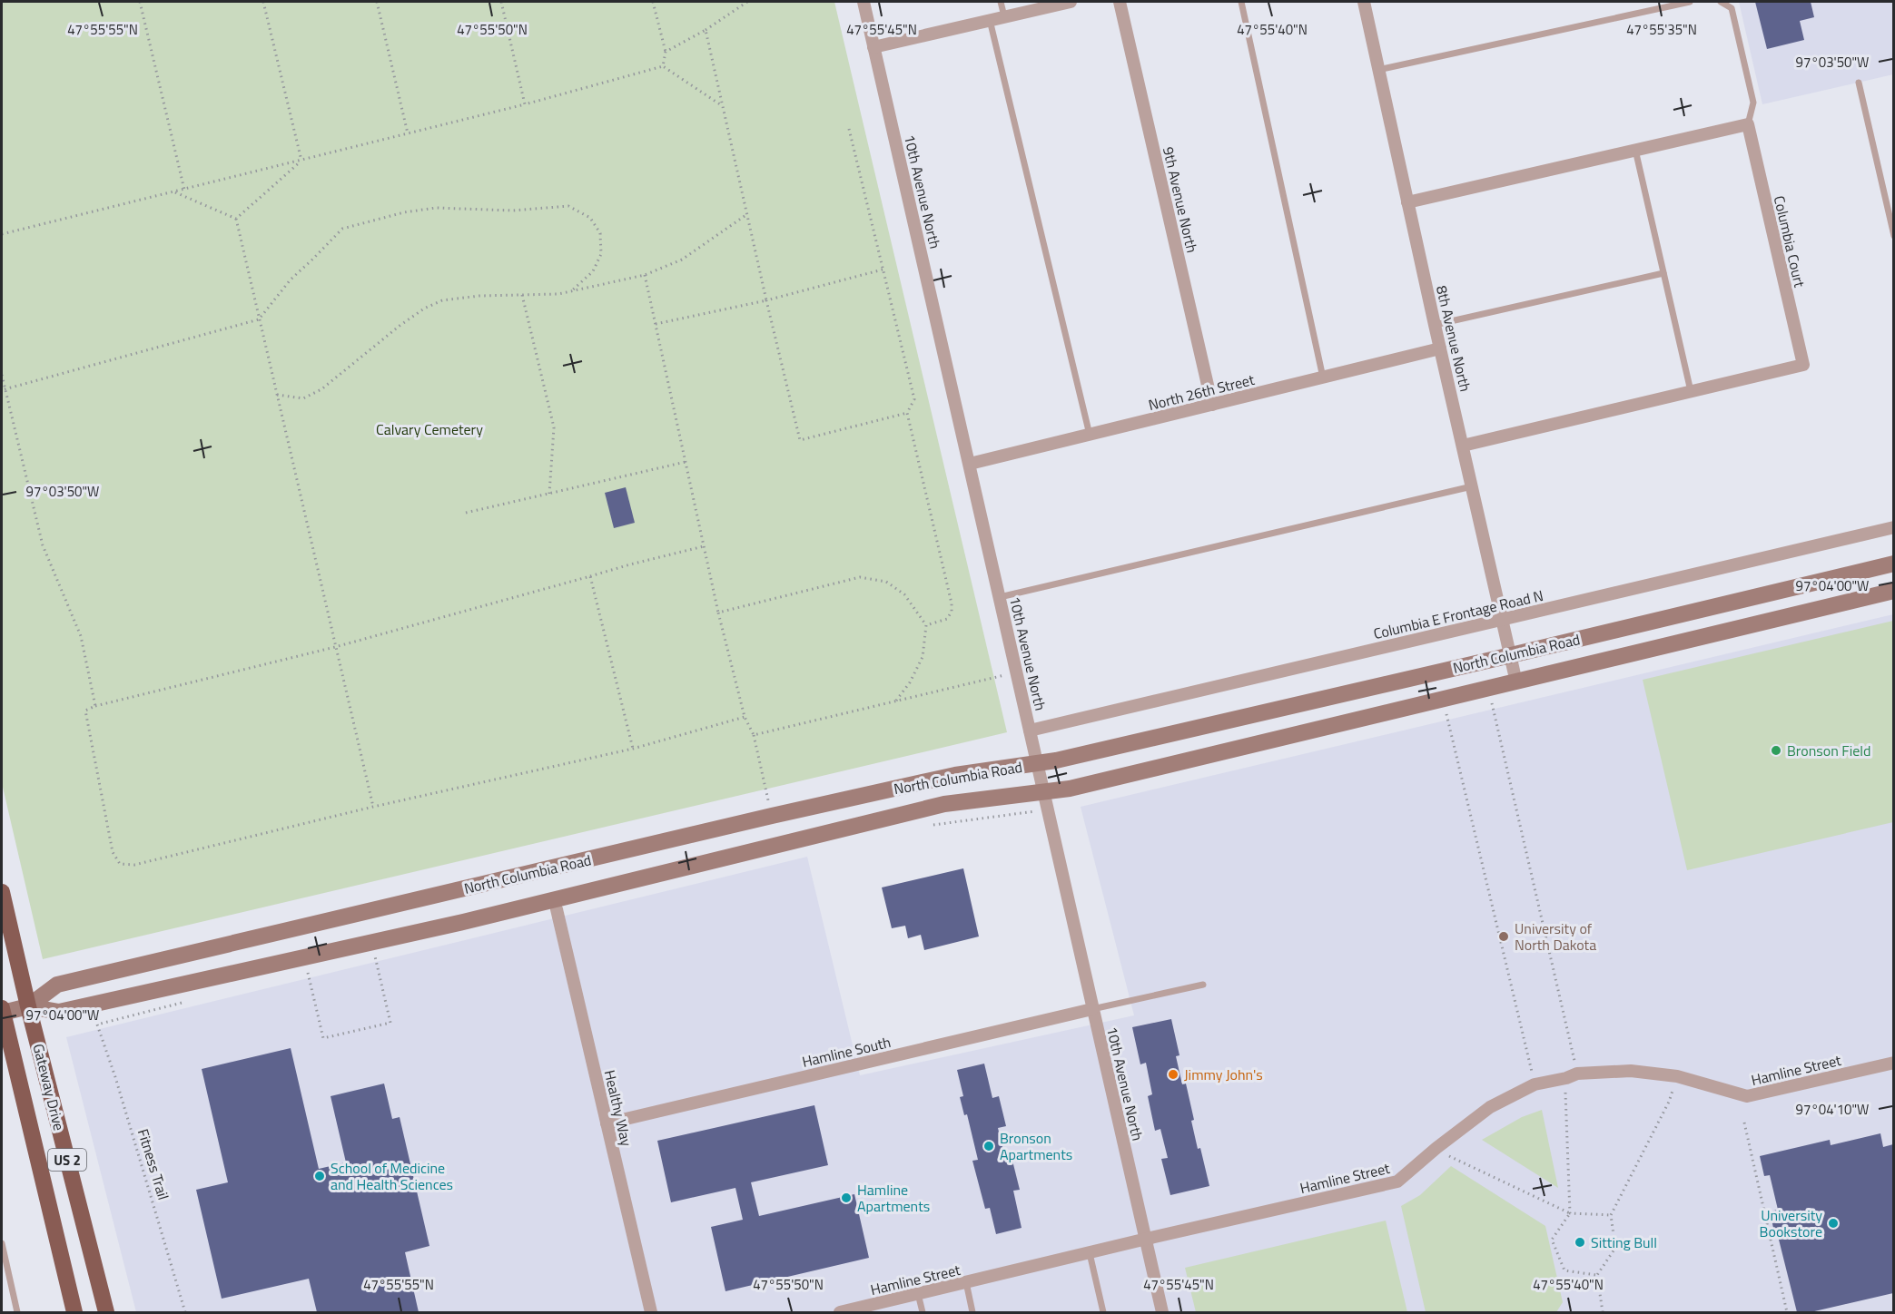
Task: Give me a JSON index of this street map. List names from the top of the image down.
{
  "streets": {
    "highway": ["Gateway Drive", "US 2"],
    "main road": ["North Columbia Road"],
    "street": [
      "10th Avenue North",
      "9th Avenue North",
      "Columbia Court",
      "8th Avenue North",
      "North 26th Street",
      "Columbia E Frontage Road N",
      "Hamline South",
      "Hamline Street",
      "Healthy Way"
    ],
    "path": ["Fitness Trail"]
  },
  "crossings": [
    ["10th Avenue North", "North 26th Street"],
    ["10th Avenue North", "Columbia E Frontage Road N"],
    ["10th Avenue North", "North Columbia Road"],
    ["10th Avenue North", "Hamline South"],
    ["10th Avenue North", "Hamline Street"],
    ["9th Avenue North", "North 26th Street"],
    ["Columbia Court", "8th Avenue North"],
    ["8th Avenue North", "North 26th Street"],
    ["8th Avenue North", "Columbia E Frontage Road N"],
    ["8th Avenue North", "North Columbia Road"],
    ["North Columbia Road", "Gateway Drive"],
    ["Hamline South", "Healthy Way"]
  ],
  "parks": ["Calvary Cemetery"],
  "places": [
    "Bronson Field",
    "University of North Dakota",
    "Jimmy John's",
    "Bronson Apartments",
    "School of Medicine and Health Sciences",
    "Hamline Apartments",
    "University Bookstore",
    "Sitting Bull"
  ],
  "coordinates": [
    "47°55'55\"N",
    "47°55'50\"N",
    "47°55'45\"N",
    "47°55'40\"N",
    "47°55'35\"N",
    "97°03'50\"W",
    "97°04'00\"W",
    "97°04'10\"W"
  ]
}
